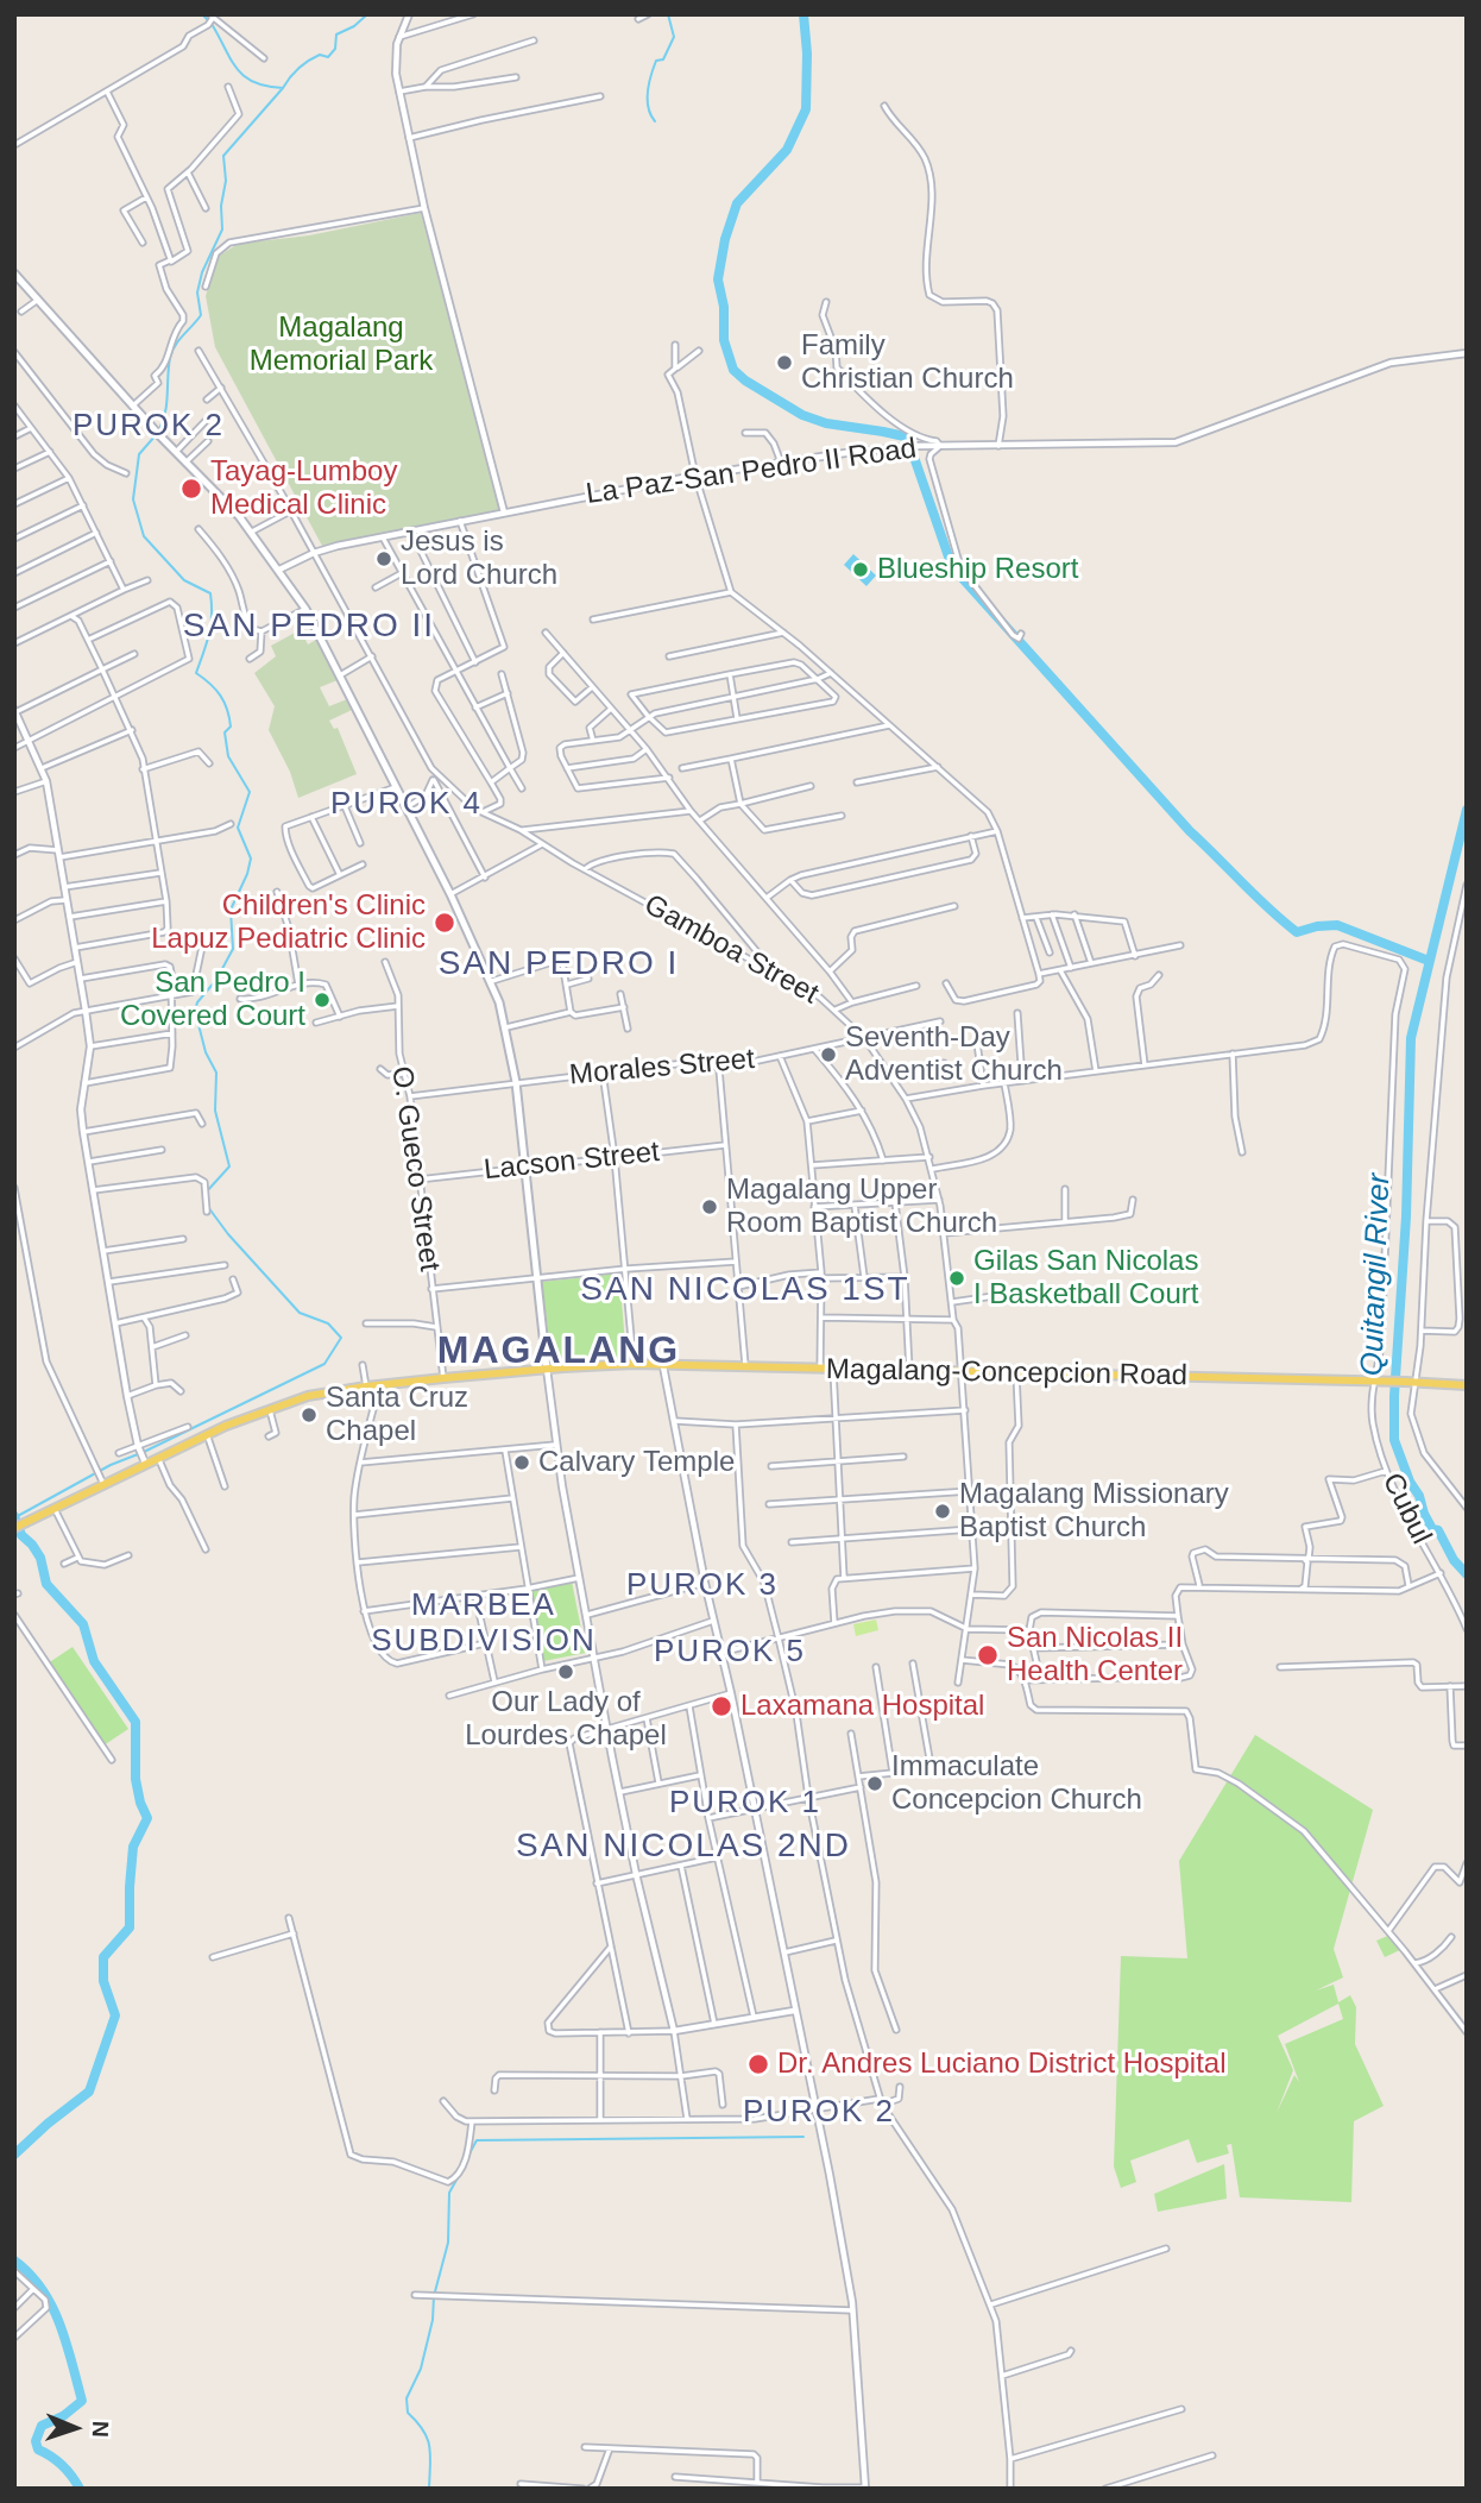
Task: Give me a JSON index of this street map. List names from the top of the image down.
{
  "streets": {
    "main road": ["Magalang-Concepcion Road"],
    "street": [
      "La Paz-San Pedro II Road",
      "Gamboa Street",
      "Morales Street",
      "Lacson Street",
      "O. Gueco Street",
      "Cubul"
    ]
  },
  "crossings": [
    ["Gamboa Street", "Morales Street"],
    ["Gamboa Street", "Magalang-Concepcion Road"],
    ["Morales Street", "O. Gueco Street"],
    ["Lacson Street", "O. Gueco Street"],
    ["O. Gueco Street", "Magalang-Concepcion Road"],
    ["Magalang-Concepcion Road", "Cubul"]
  ],
  "districts": [
    "PUROK 2",
    "SAN PEDRO II",
    "PUROK 4",
    "SAN PEDRO I",
    "SAN NICOLAS 1ST",
    "MAGALANG",
    "PUROK 3",
    "MARBEA SUBDIVISION",
    "PUROK 5",
    "PUROK 1",
    "SAN NICOLAS 2ND",
    "PUROK 2"
  ],
  "water": ["Quitangil River"],
  "parks": ["Magalang Memorial Park"],
  "places": [
    "Family Christian Church",
    "Tayag-Lumboy Medical Clinic",
    "Jesus is Lord Church",
    "Blueship Resort",
    "Children's Clinic Lapuz Pediatric Clinic",
    "San Pedro I Covered Court",
    "Seventh-Day Adventist Church",
    "Magalang Upper Room Baptist Church",
    "Gilas San Nicolas I Basketball Court",
    "Santa Cruz Chapel",
    "Calvary Temple",
    "Magalang Missionary Baptist Church",
    "San Nicolas II Health Center",
    "Our Lady of Lourdes Chapel",
    "Laxamana Hospital",
    "Immaculate Concepcion Church",
    "Dr. Andres Luciano District Hospital"
  ],
  "north": "right"
}
